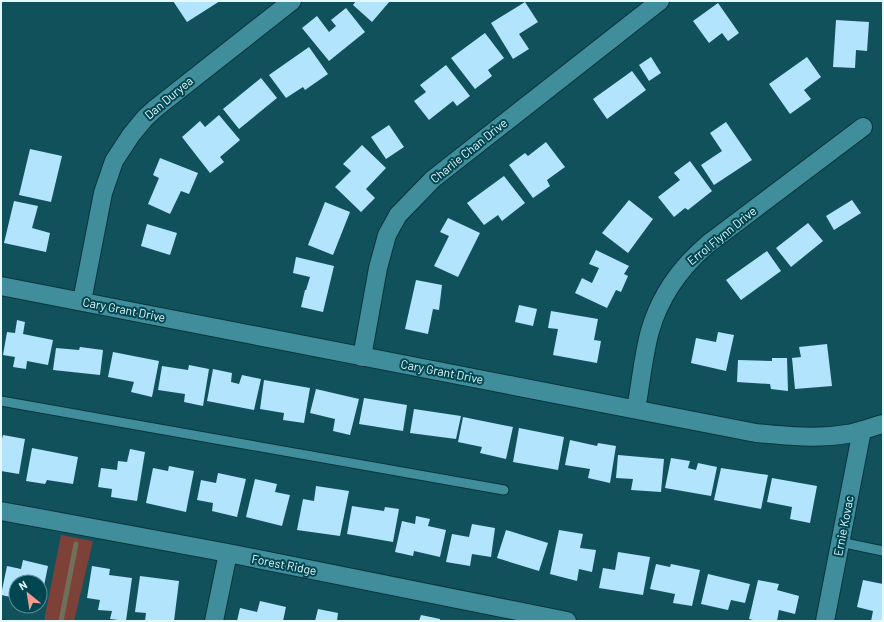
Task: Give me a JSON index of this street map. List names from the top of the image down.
{
  "streets": {
    "street": [
      "Dan Duryea",
      "Charlie Chan Drive",
      "Errol Flynn Drive",
      "Cary Grant Drive",
      "Ernie Kovac",
      "Forest Ridge"
    ]
  },
  "crossings": [
    ["Dan Duryea", "Cary Grant Drive"],
    ["Charlie Chan Drive", "Cary Grant Drive"],
    ["Errol Flynn Drive", "Cary Grant Drive"],
    ["Cary Grant Drive", "Ernie Kovac"]
  ],
  "north": "top left"
}
